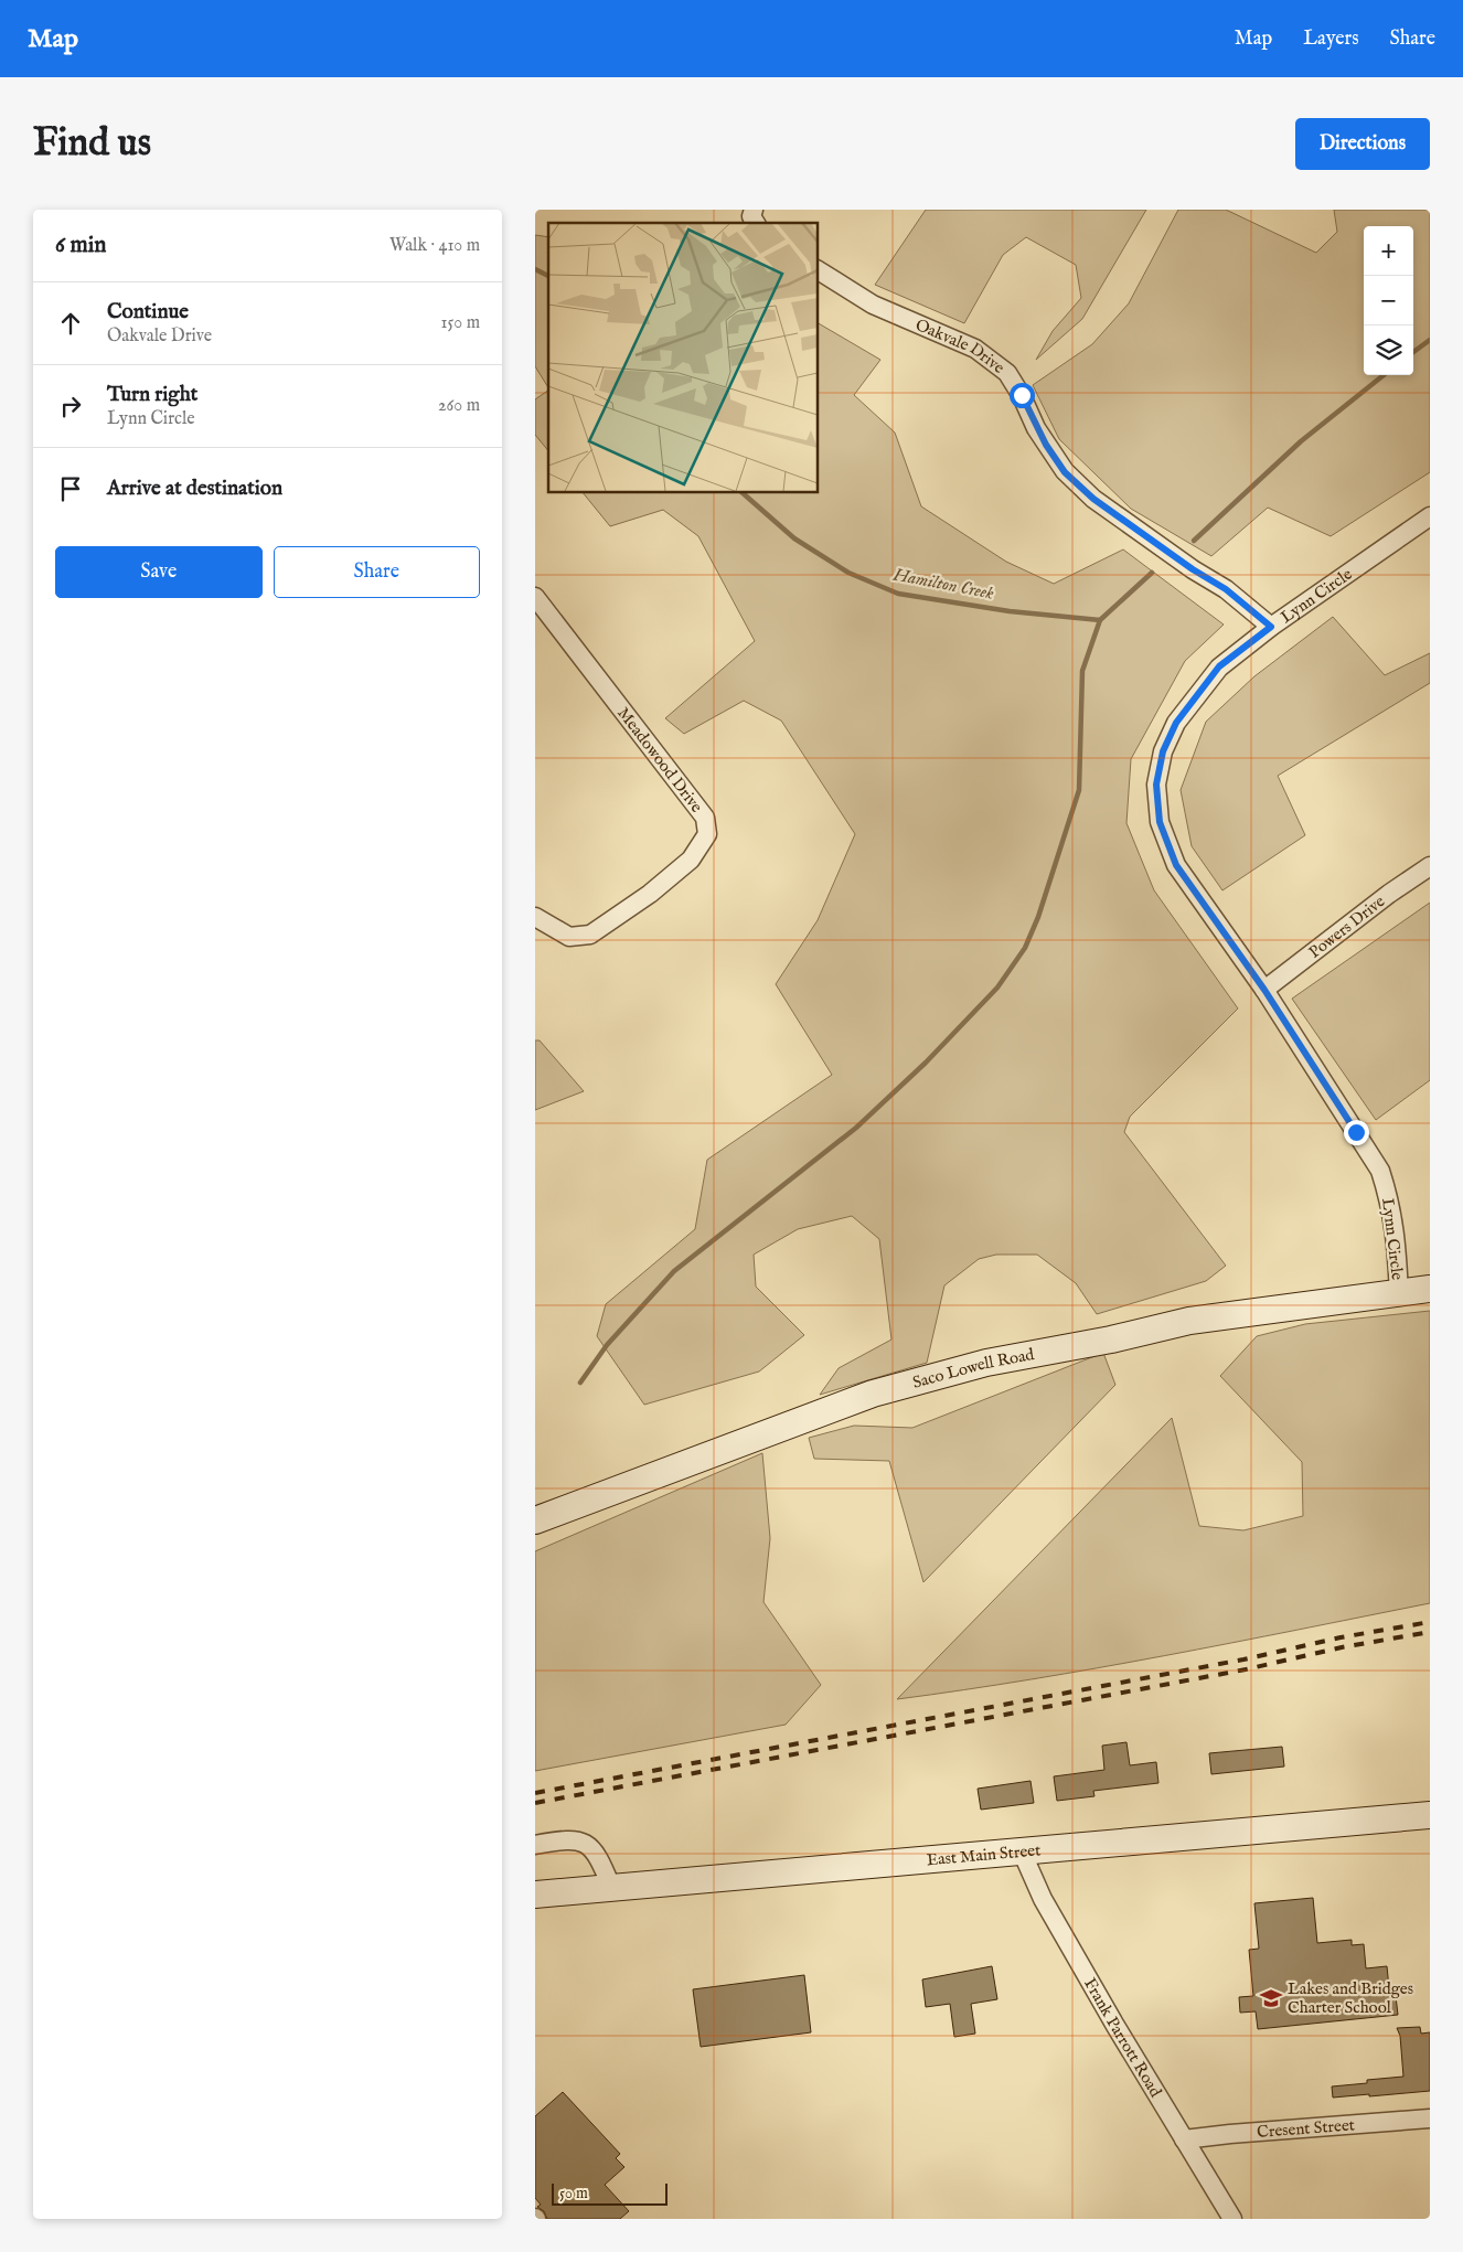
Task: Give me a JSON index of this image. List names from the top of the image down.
{
  "streets": {
    "street": [
      "Oakvale Drive",
      "Lynn Circle",
      "Meadowood Drive",
      "Powers Drive",
      "Saco Lowell Road",
      "East Main Street",
      "Frank Parrott Road",
      "Cresent Street"
    ]
  },
  "crossings": [
    ["Oakvale Drive", "Lynn Circle"],
    ["Lynn Circle", "Powers Drive"],
    ["Lynn Circle", "Saco Lowell Road"],
    ["East Main Street", "Frank Parrott Road"],
    ["Frank Parrott Road", "Cresent Street"]
  ],
  "water": ["Hamilton Creek"],
  "places": {
    "school or university": ["Lakes and Bridges Charter School"]
  },
  "scale_bar": "50 m",
  "page": {
    "header": "Map",
    "nav": ["Map", "Layers", "Share"],
    "buttons": [
      "Directions",
      ["Save", "Share"]
    ],
    "title": "Find us",
    "heading": ["6 min", "Walk · 410 m"],
    "map_buttons": ["+", "−"],
    "list": [
      ["Continue", "Oakvale Drive", "150 m"],
      ["Turn right", "Lynn Circle", "260 m"],
      "Arrive at destination"
    ],
    "scale": "50 m"
  }
}
